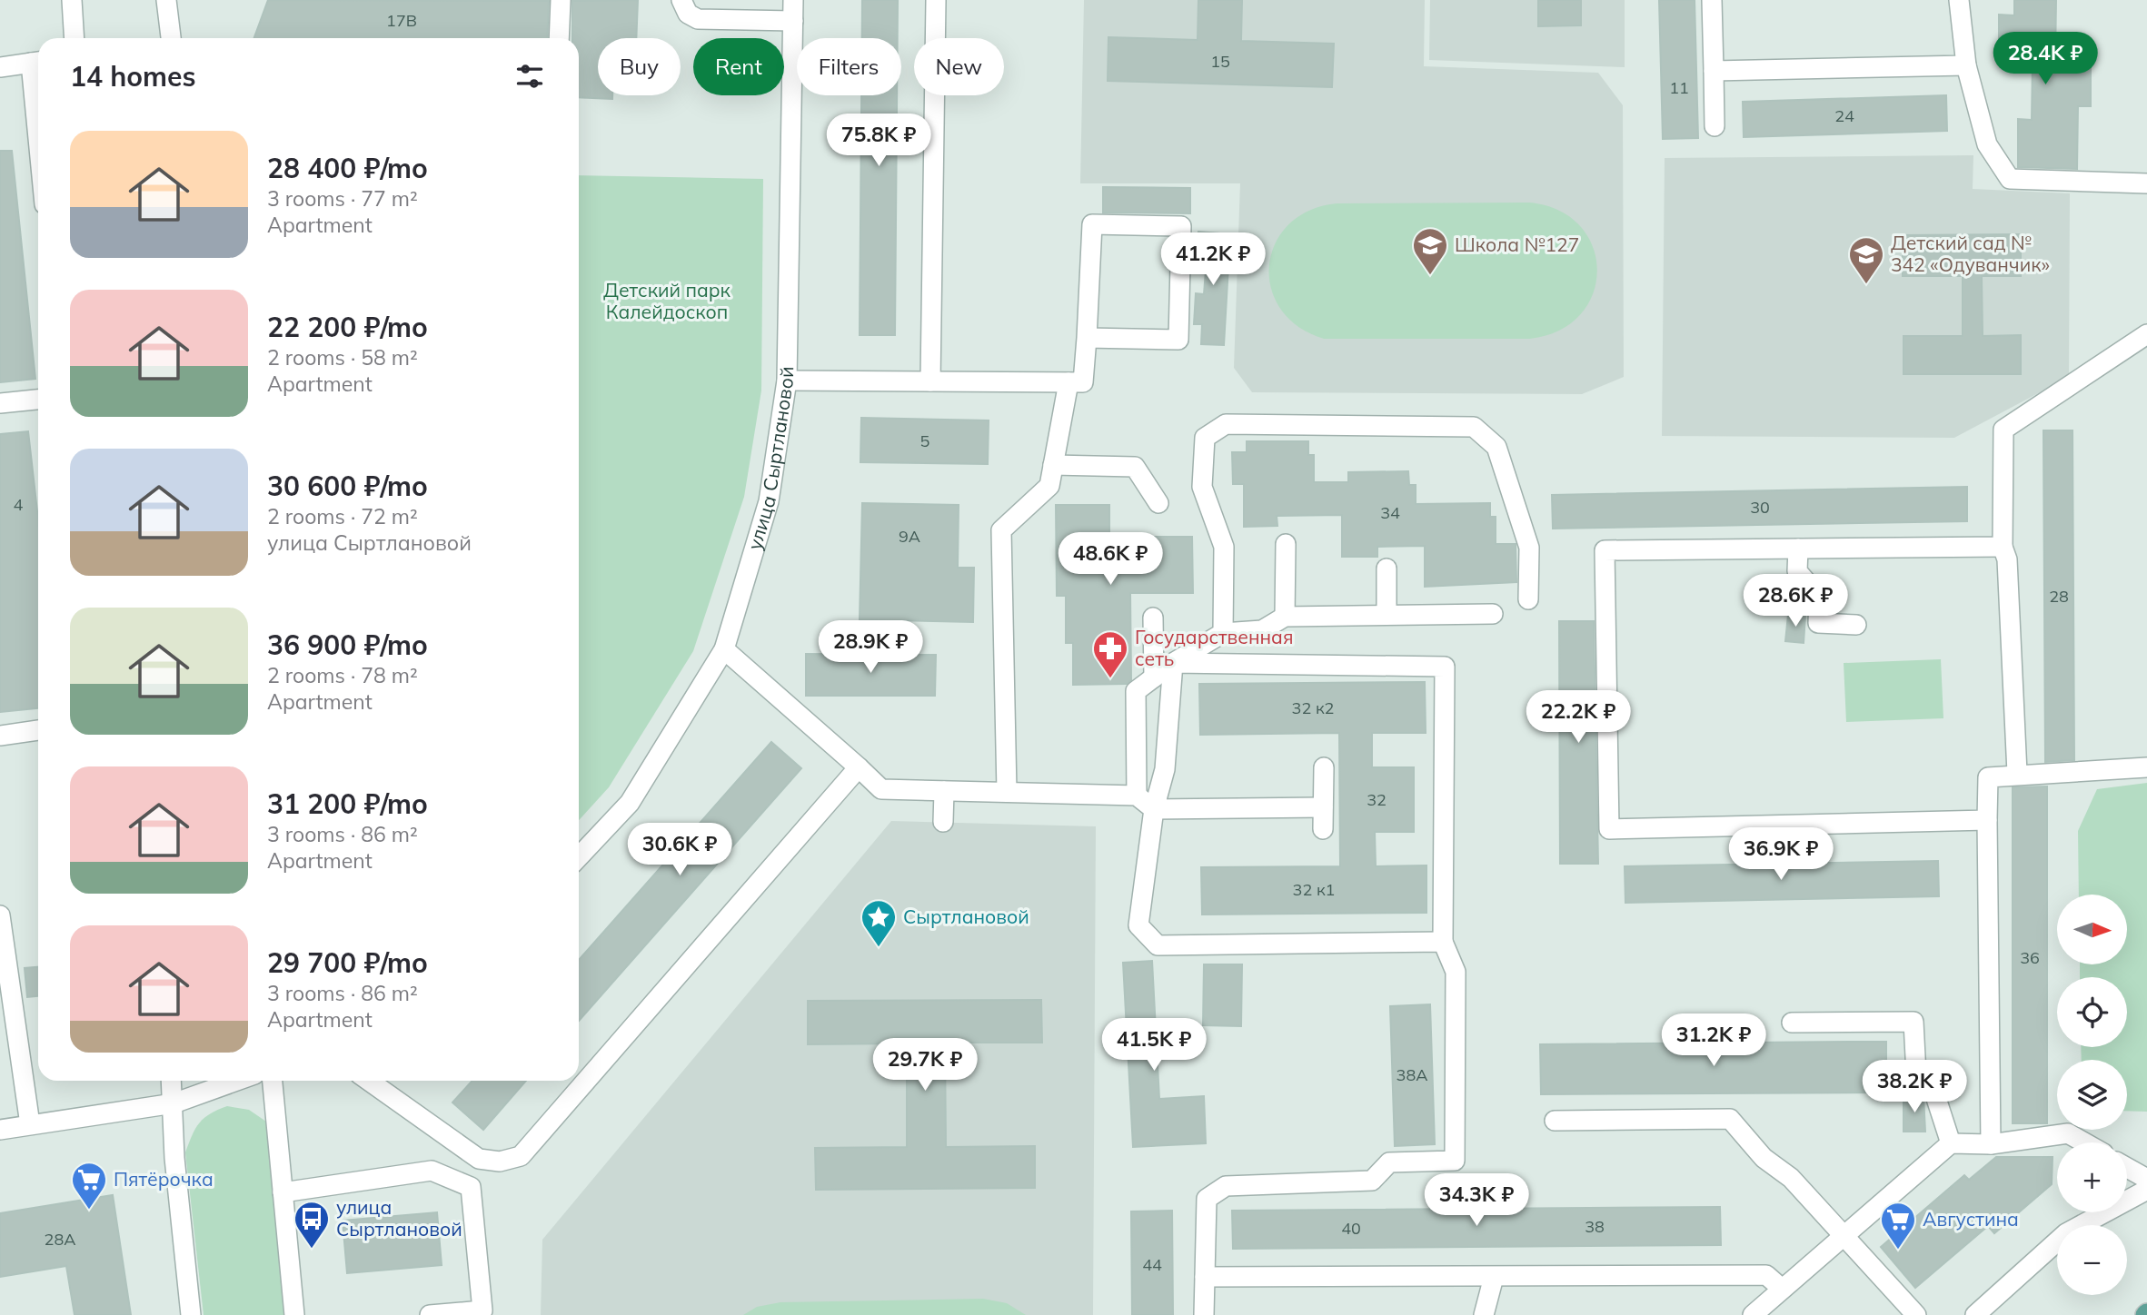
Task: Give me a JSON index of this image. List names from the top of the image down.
{
  "streets": {
    "street": ["улица Сыртлановой"]
  },
  "parks": ["Детский парк Калейдоскоп"],
  "places": {
    "school or university": ["Школа №127", "Детский сад № 342 «Одуванчик»"],
    "pharmacy": ["Государственная сеть"],
    "place": ["Сыртлановой"],
    "supermarket": ["Пятёрочка", "Августина"],
    "bus stop": ["улица Сыртлановой"]
  },
  "house_numbers": [
    "17В",
    "15",
    "11",
    "24",
    "5",
    "4",
    "30",
    "34",
    "9А",
    "28",
    "32 к2",
    "32",
    "32 к1",
    "36",
    "38А",
    "38",
    "40",
    "28А",
    "44"
  ],
  "north": "right",
  "page": {
    "price": [
      "28.4K ₽",
      "75.8K ₽",
      "41.2K ₽",
      "48.6K ₽",
      "28.6K ₽",
      "28.9K ₽",
      "22.2K ₽",
      "30.6K ₽",
      "36.9K ₽",
      "31.2K ₽",
      "41.5K ₽",
      "29.7K ₽",
      "38.2K ₽",
      "34.3K ₽"
    ],
    "chip": [
      "Buy",
      "Rent",
      "Filters",
      "New"
    ],
    "heading": "14 homes",
    "list": [
      {
        "name": "28 400 ₽/mo",
        "note": "3 rooms · 77 m² · Apartment"
      },
      {
        "name": "22 200 ₽/mo",
        "note": "2 rooms · 58 m² · Apartment"
      },
      {
        "name": "30 600 ₽/mo",
        "note": "2 rooms · 72 m² · улица Сыртлановой"
      },
      {
        "name": "36 900 ₽/mo",
        "note": "2 rooms · 78 m² · Apartment"
      },
      {
        "name": "31 200 ₽/mo",
        "note": "3 rooms · 86 m² · Apartment"
      },
      {
        "name": "29 700 ₽/mo",
        "note": "3 rooms · 86 m² · Apartment"
      }
    ],
    "map_buttons": ["+", "−"]
  }
}
